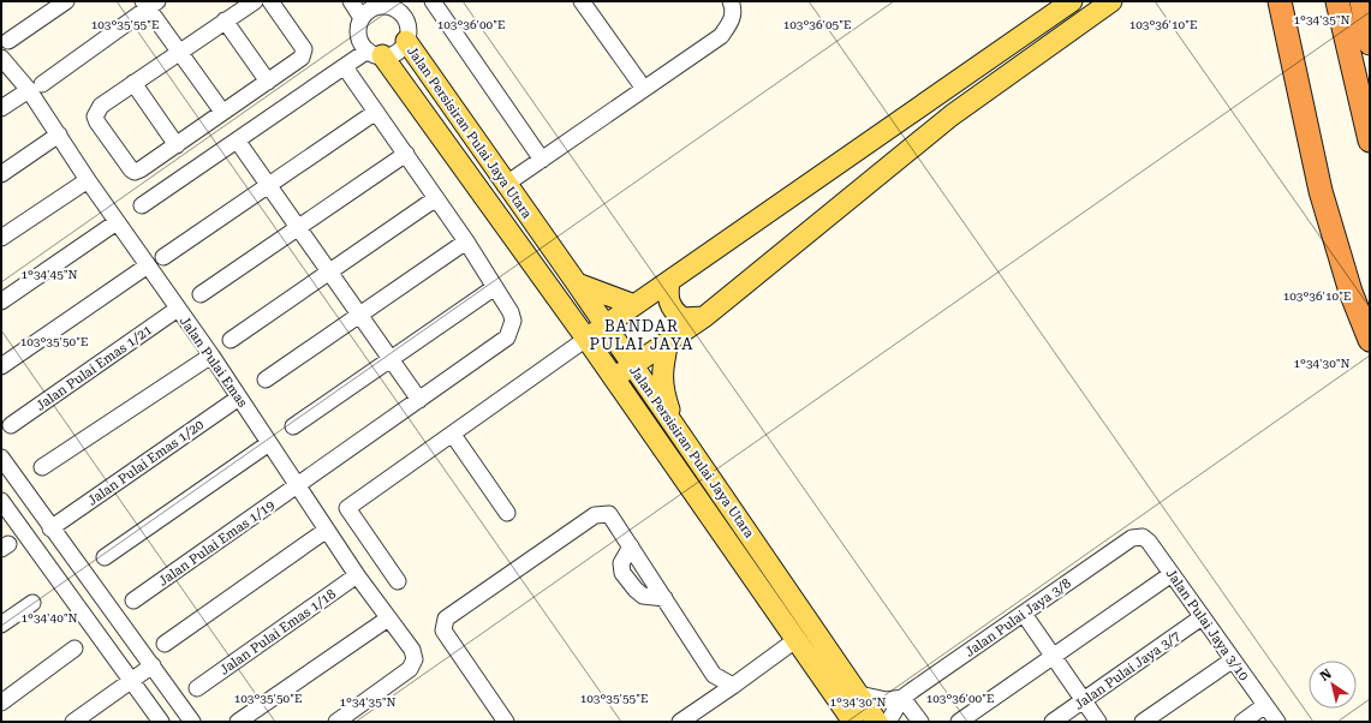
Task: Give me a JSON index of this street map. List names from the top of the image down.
{
  "streets": {
    "main road": ["Jalan Persisiran Pulai Jaya Utara"],
    "street": [
      "Jalan Pulai Emas",
      "Jalan Pulai Emas 1/21",
      "Jalan Pulai Emas 1/20",
      "Jalan Pulai Emas 1/19",
      "Jalan Pulai Jaya 3/8",
      "Jalan Pulai Jaya 3/10",
      "Jalan Pulai Emas 1/18",
      "Jalan Pulai Jaya 3/7"
    ]
  },
  "crossings": [
    ["Jalan Pulai Emas", "Jalan Pulai Emas 1/21"],
    ["Jalan Pulai Emas", "Jalan Pulai Emas 1/20"],
    ["Jalan Pulai Emas", "Jalan Pulai Emas 1/19"],
    ["Jalan Pulai Emas", "Jalan Pulai Emas 1/18"],
    ["Jalan Pulai Jaya 3/8", "Jalan Pulai Jaya 3/10"],
    ["Jalan Pulai Jaya 3/10", "Jalan Pulai Jaya 3/7"]
  ],
  "districts": ["BANDAR PULAI JAYA"],
  "north": "top left",
  "coordinates": [
    "1°34'35\"N",
    "103°35'55\"E",
    "103°36'00\"E",
    "103°36'05\"E",
    "103°36'10\"E",
    "1°34'45\"N",
    "103°35'50\"E",
    "1°34'30\"N",
    "1°34'40\"N"
  ]
}
